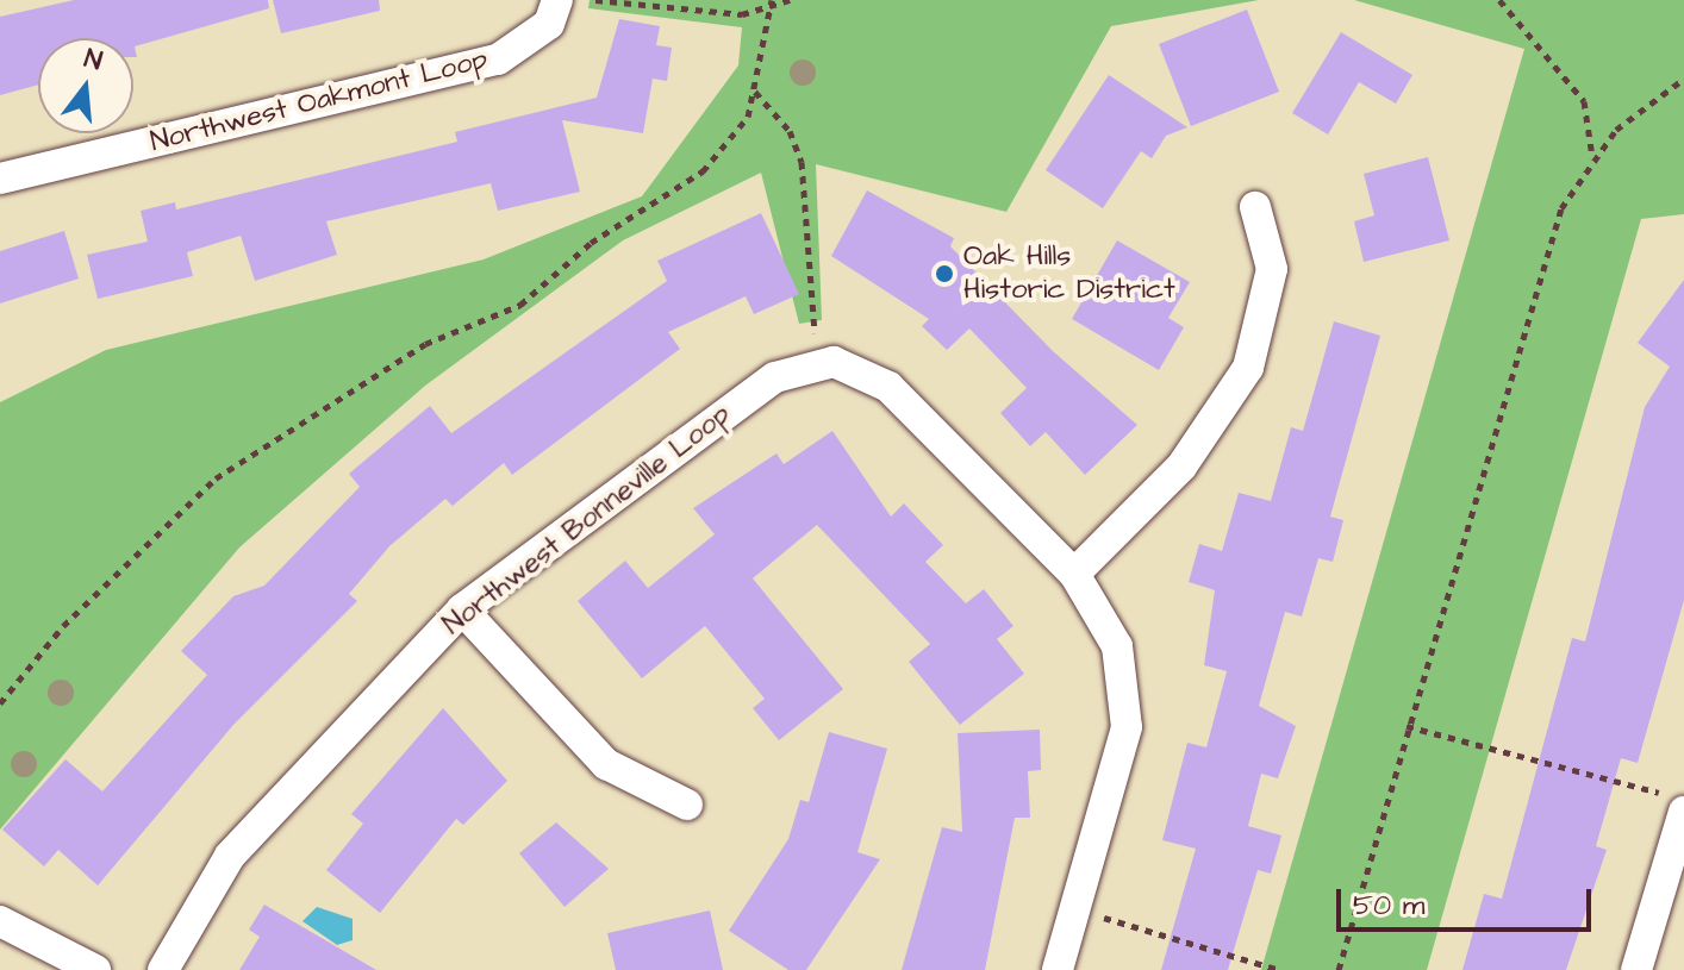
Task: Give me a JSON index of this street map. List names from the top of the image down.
{
  "streets": {
    "street": ["Northwest Oakmont Loop", "Northwest Bonneville Loop"]
  },
  "places": ["Oak Hills Historic District"],
  "scale_bar": "50 m",
  "north": "top"
}
